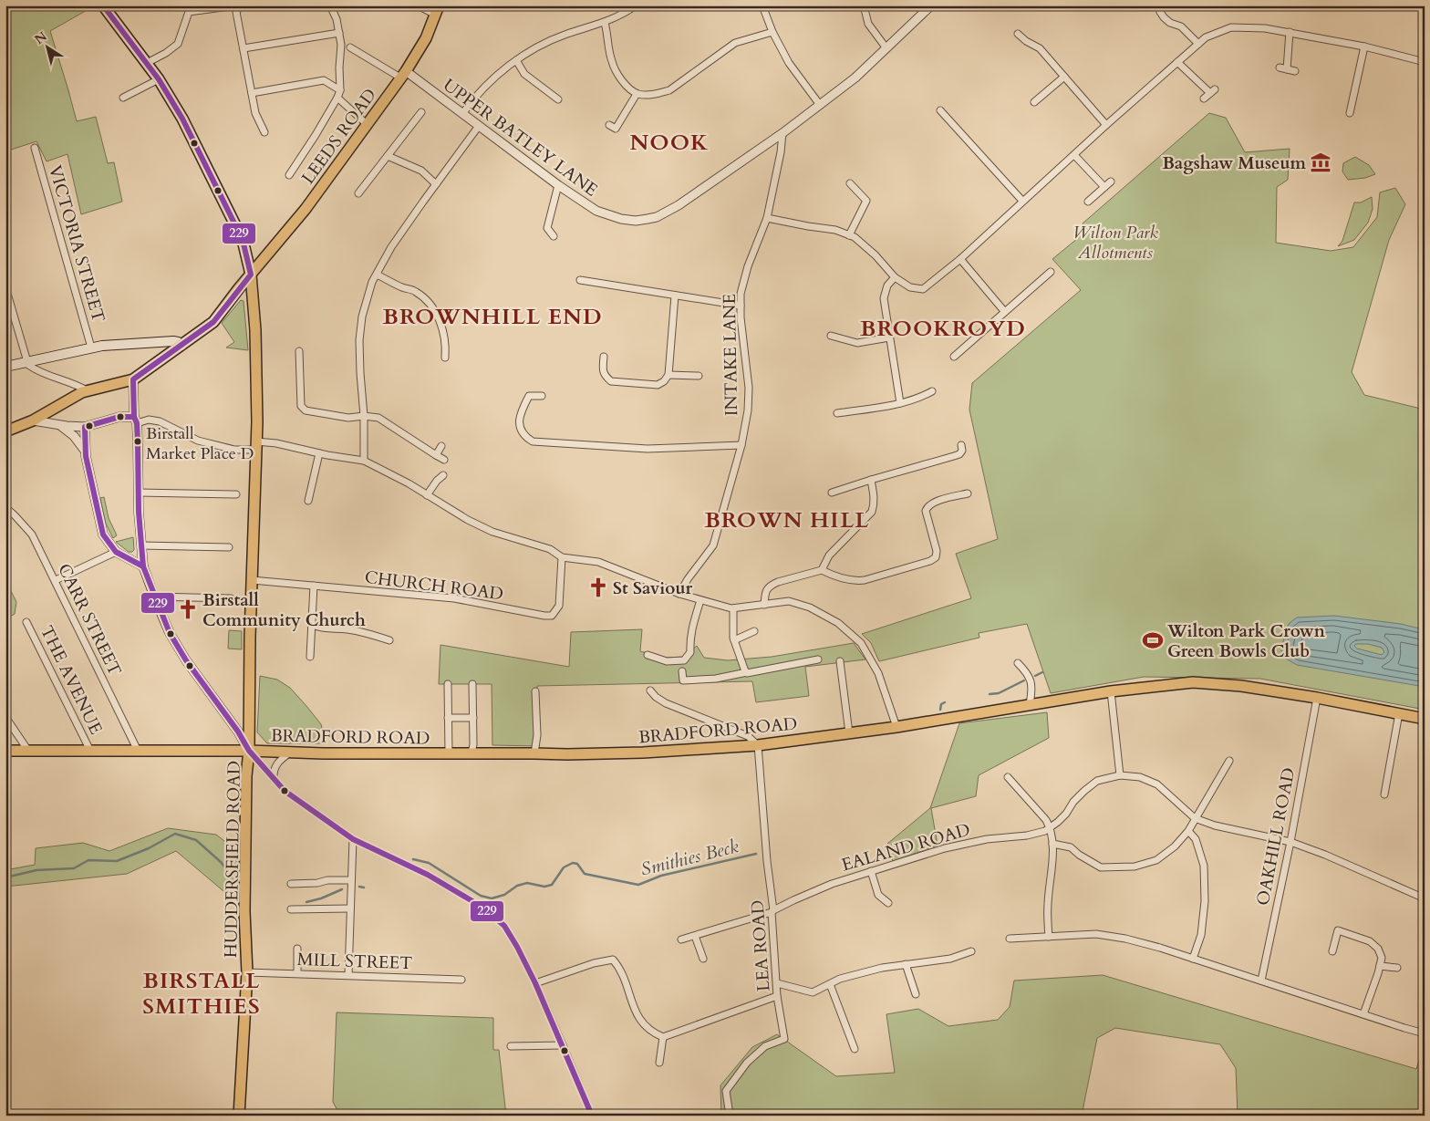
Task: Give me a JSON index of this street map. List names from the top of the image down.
{
  "streets": {
    "main road": ["LEEDS ROAD", "BRADFORD ROAD", "HUDDERSFIELD ROAD"],
    "street": [
      "UPPER BATLEY LANE",
      "VICTORIA STREET",
      "INTAKE LANE",
      "CHURCH ROAD",
      "CARR STREET",
      "THE AVENUE",
      "OAKHILL ROAD",
      "EALAND ROAD",
      "LEA ROAD",
      "MILL STREET"
    ]
  },
  "crossings": [
    ["LEEDS ROAD", "UPPER BATLEY LANE"],
    ["LEEDS ROAD", "HUDDERSFIELD ROAD"],
    ["UPPER BATLEY LANE", "INTAKE LANE"],
    ["CHURCH ROAD", "HUDDERSFIELD ROAD"],
    ["CARR STREET", "BRADFORD ROAD"],
    ["THE AVENUE", "BRADFORD ROAD"],
    ["BRADFORD ROAD", "OAKHILL ROAD"],
    ["BRADFORD ROAD", "HUDDERSFIELD ROAD"],
    ["BRADFORD ROAD", "LEA ROAD"],
    ["EALAND ROAD", "LEA ROAD"],
    ["HUDDERSFIELD ROAD", "MILL STREET"]
  ],
  "districts": [
    "NOOK",
    "BROWNHILL END",
    "BROOKROYD",
    "BROWN HILL",
    "BIRSTALL SMITHIES"
  ],
  "water": ["Smithies Beck"],
  "parks": ["Wilton Park Allotments"],
  "places": {
    "museum": ["Bagshaw Museum"],
    "other": ["Birstall Market Place D"],
    "church": ["St Saviour", "Birstall Community Church"],
    "sports": ["Wilton Park Crown Green Bowls Club"]
  },
  "lines": ["transit line 229"],
  "north": "top left"
}
